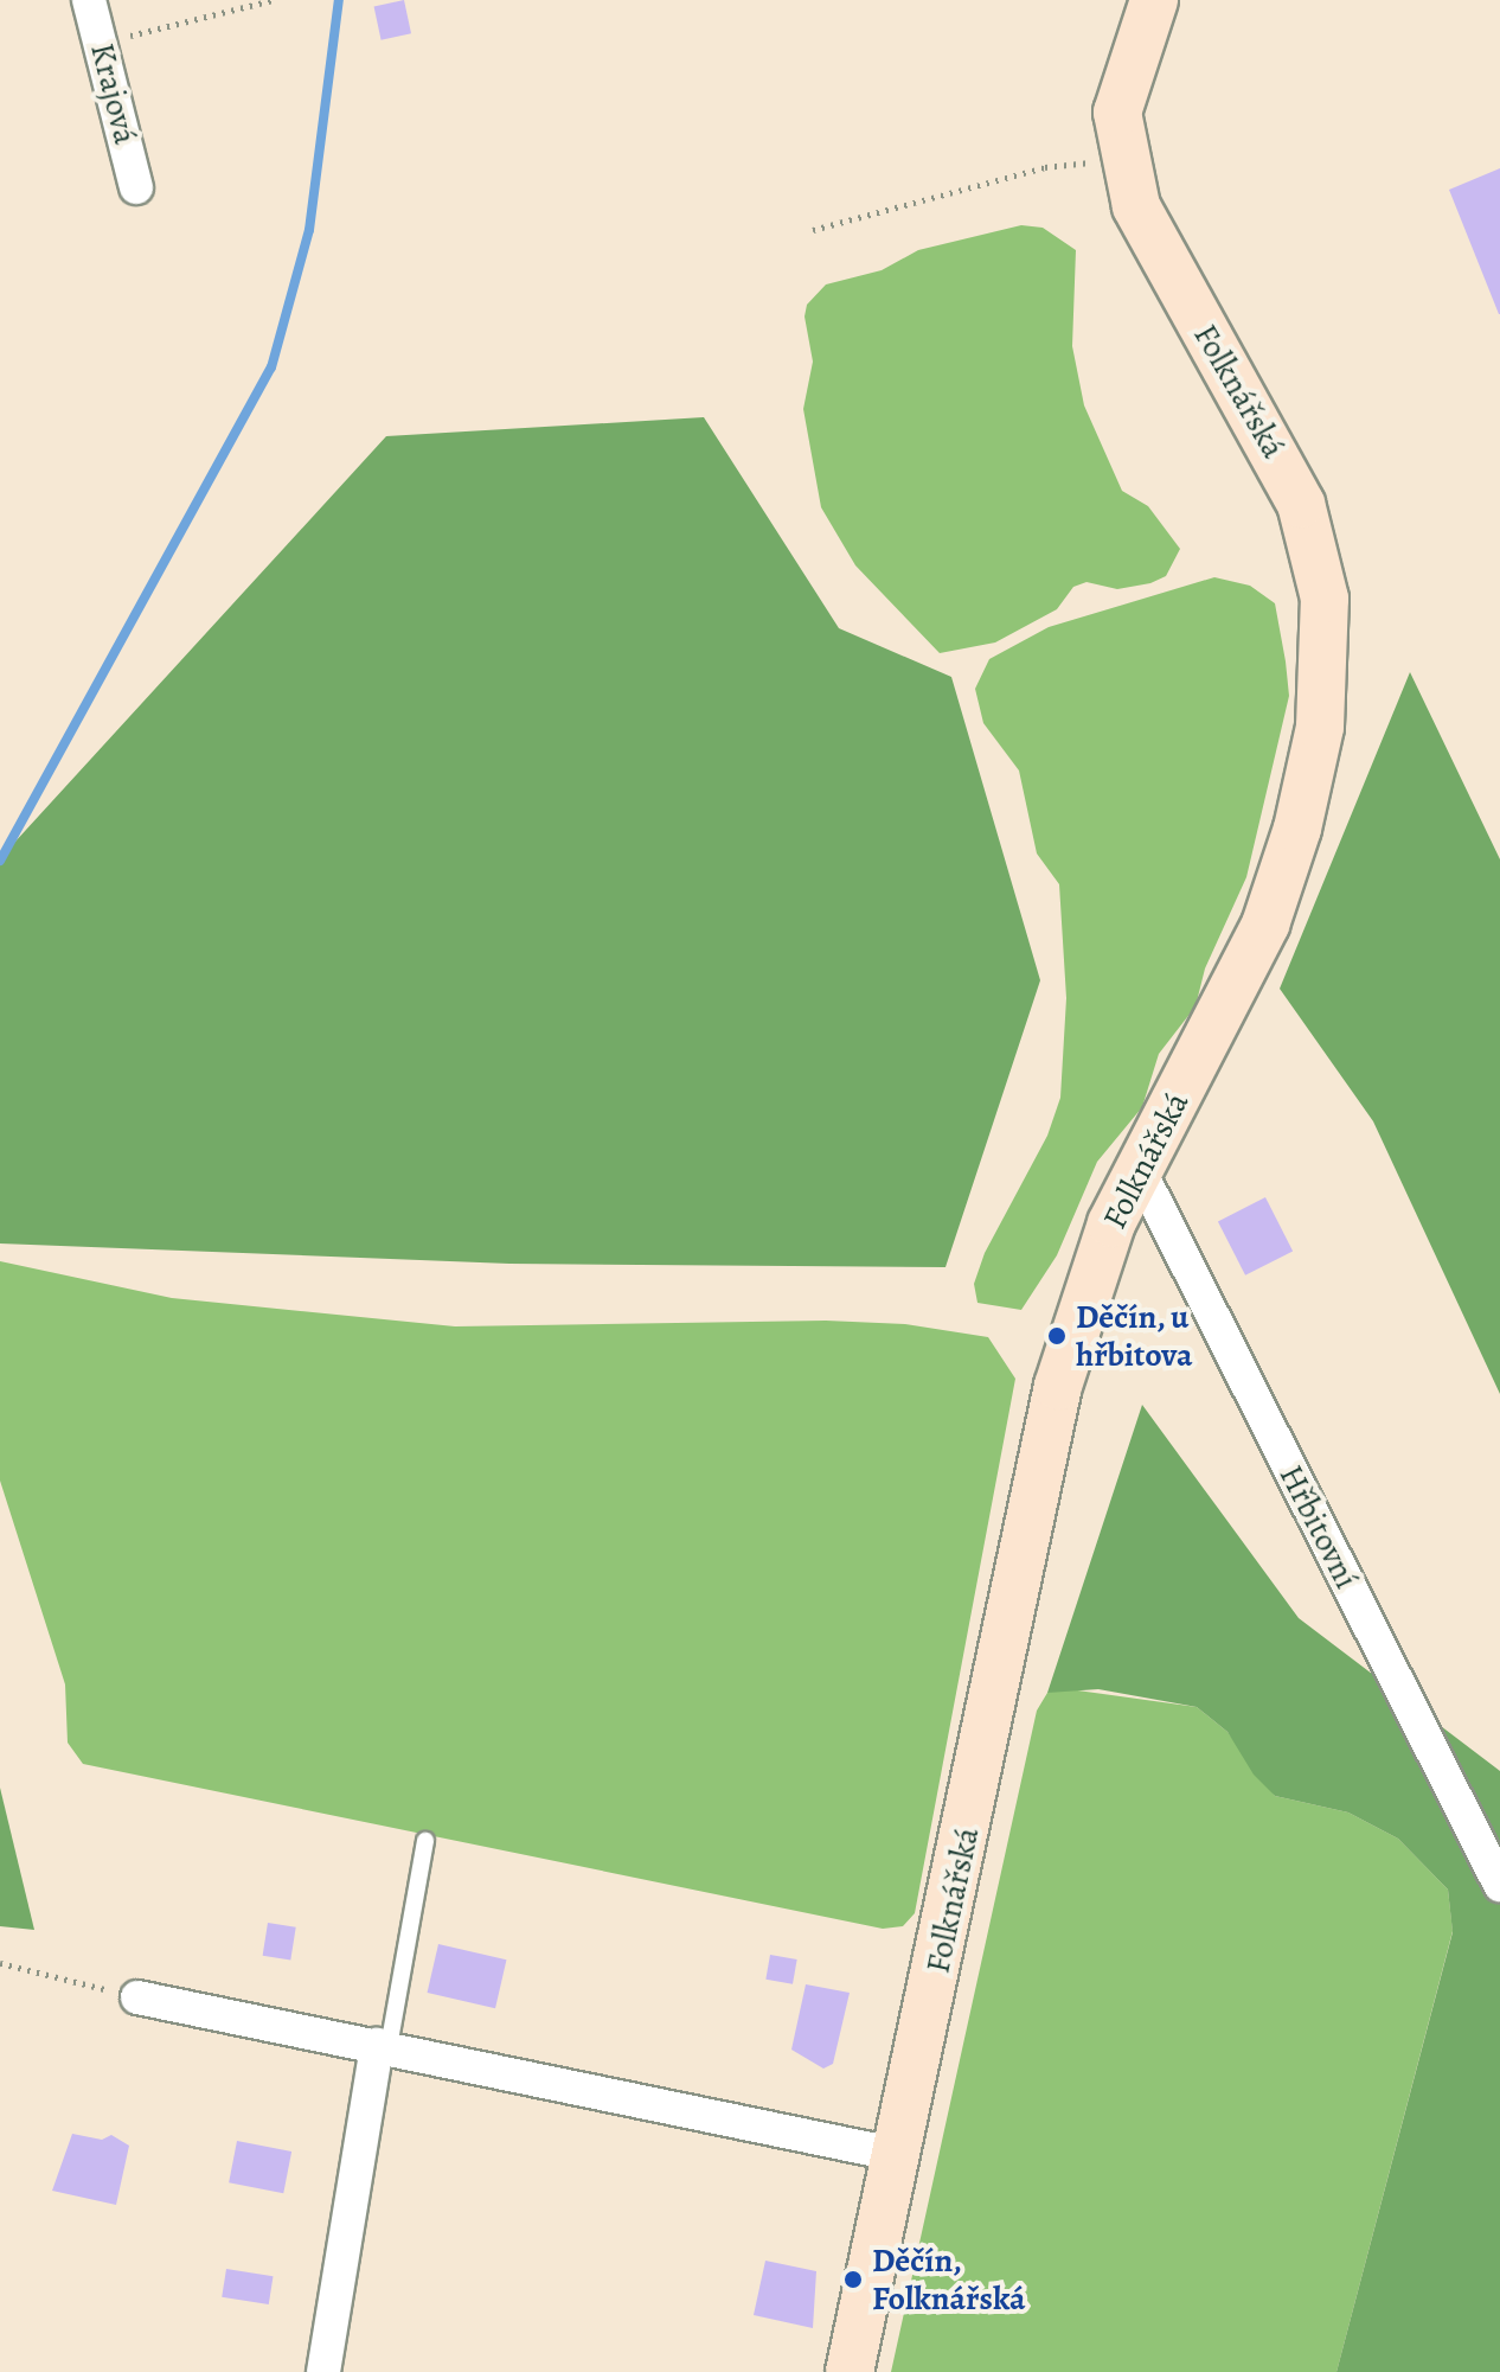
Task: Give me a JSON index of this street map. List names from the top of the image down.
{
  "streets": {
    "street": ["Krajová", "Folknářská", "Hřbitovní"]
  },
  "crossings": [
    ["Folknářská", "Hřbitovní"]
  ],
  "places": ["Děčín, u hřbitova", "Děčín, Folknářská"]
}
